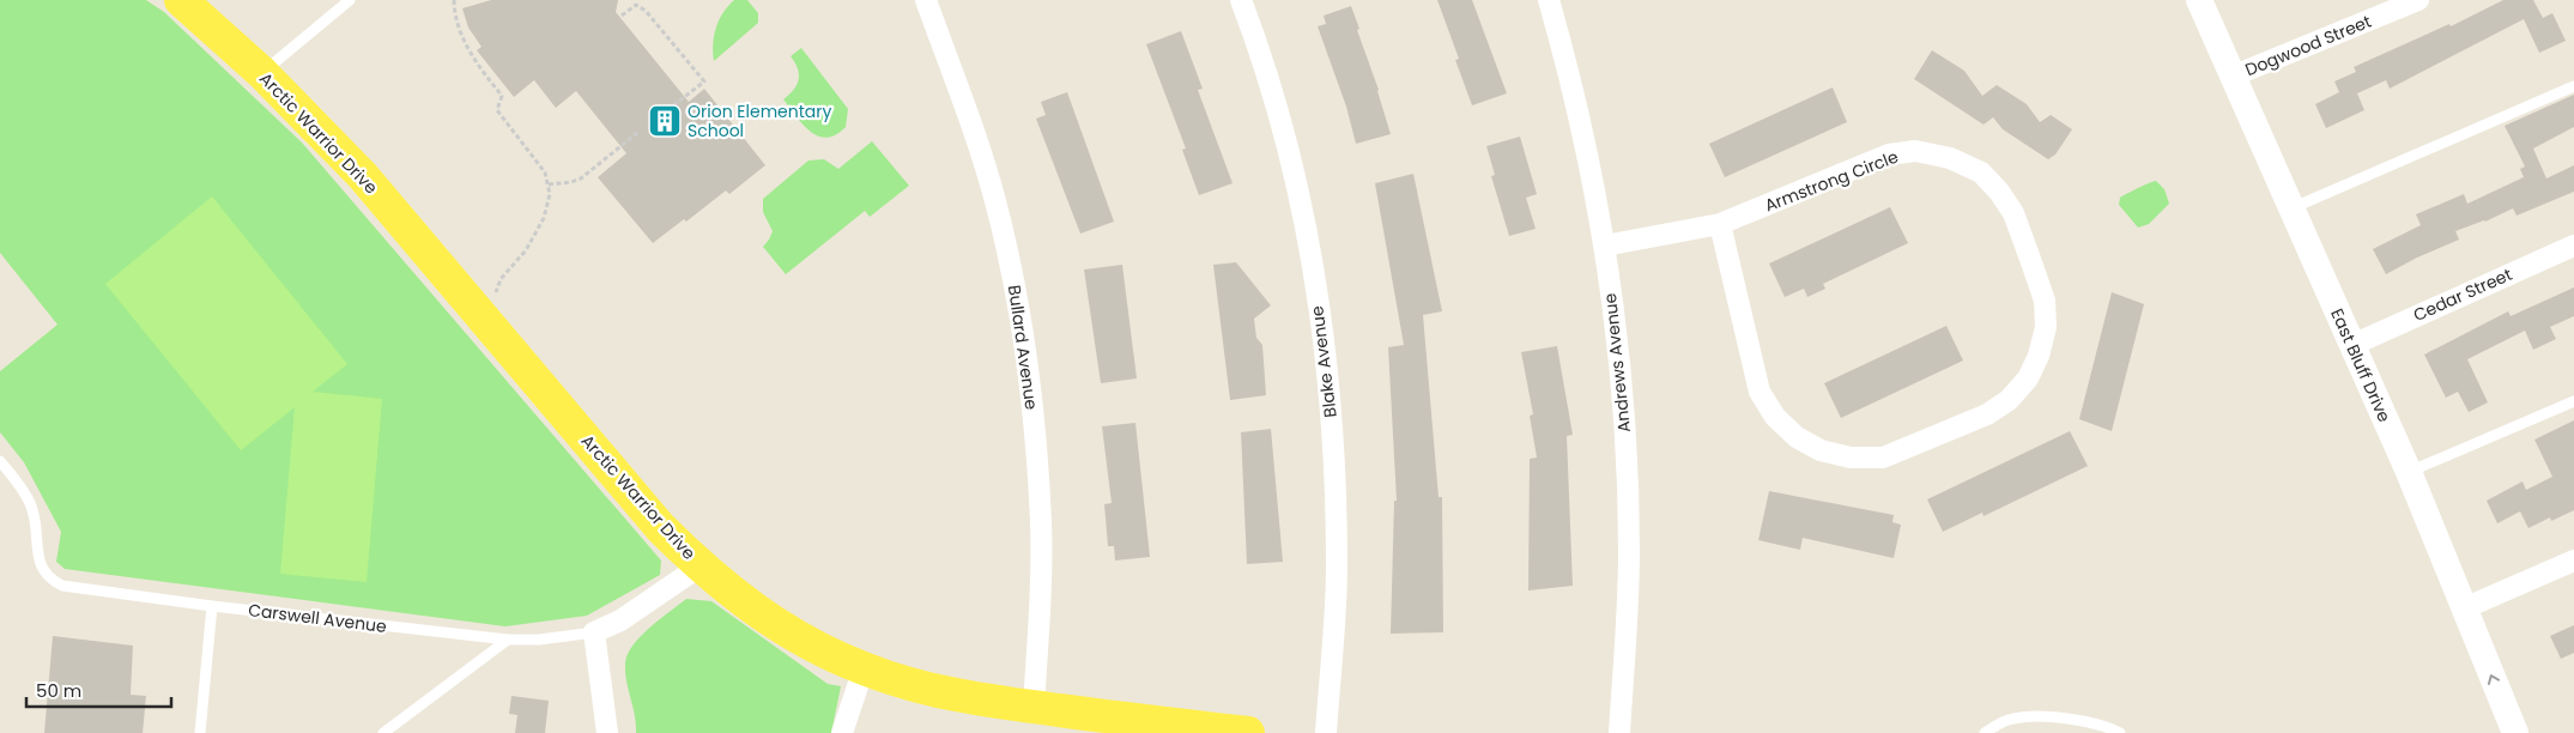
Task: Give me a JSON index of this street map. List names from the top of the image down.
{
  "streets": {
    "main road": ["Arctic Warrior Drive"],
    "street": [
      "Dogwood Street",
      "Armstrong Circle",
      "Cedar Street",
      "Bullard Avenue",
      "Blake Avenue",
      "Andrews Avenue",
      "East Bluff Drive",
      "Carswell Avenue"
    ]
  },
  "crossings": [
    ["Dogwood Street", "East Bluff Drive"],
    ["Arctic Warrior Drive", "Bullard Avenue"],
    ["Arctic Warrior Drive", "Carswell Avenue"],
    ["Armstrong Circle", "Andrews Avenue"],
    ["Cedar Street", "East Bluff Drive"]
  ],
  "places": {
    "building": ["Orion Elementary School"]
  },
  "scale_bar": "50 m"
}
